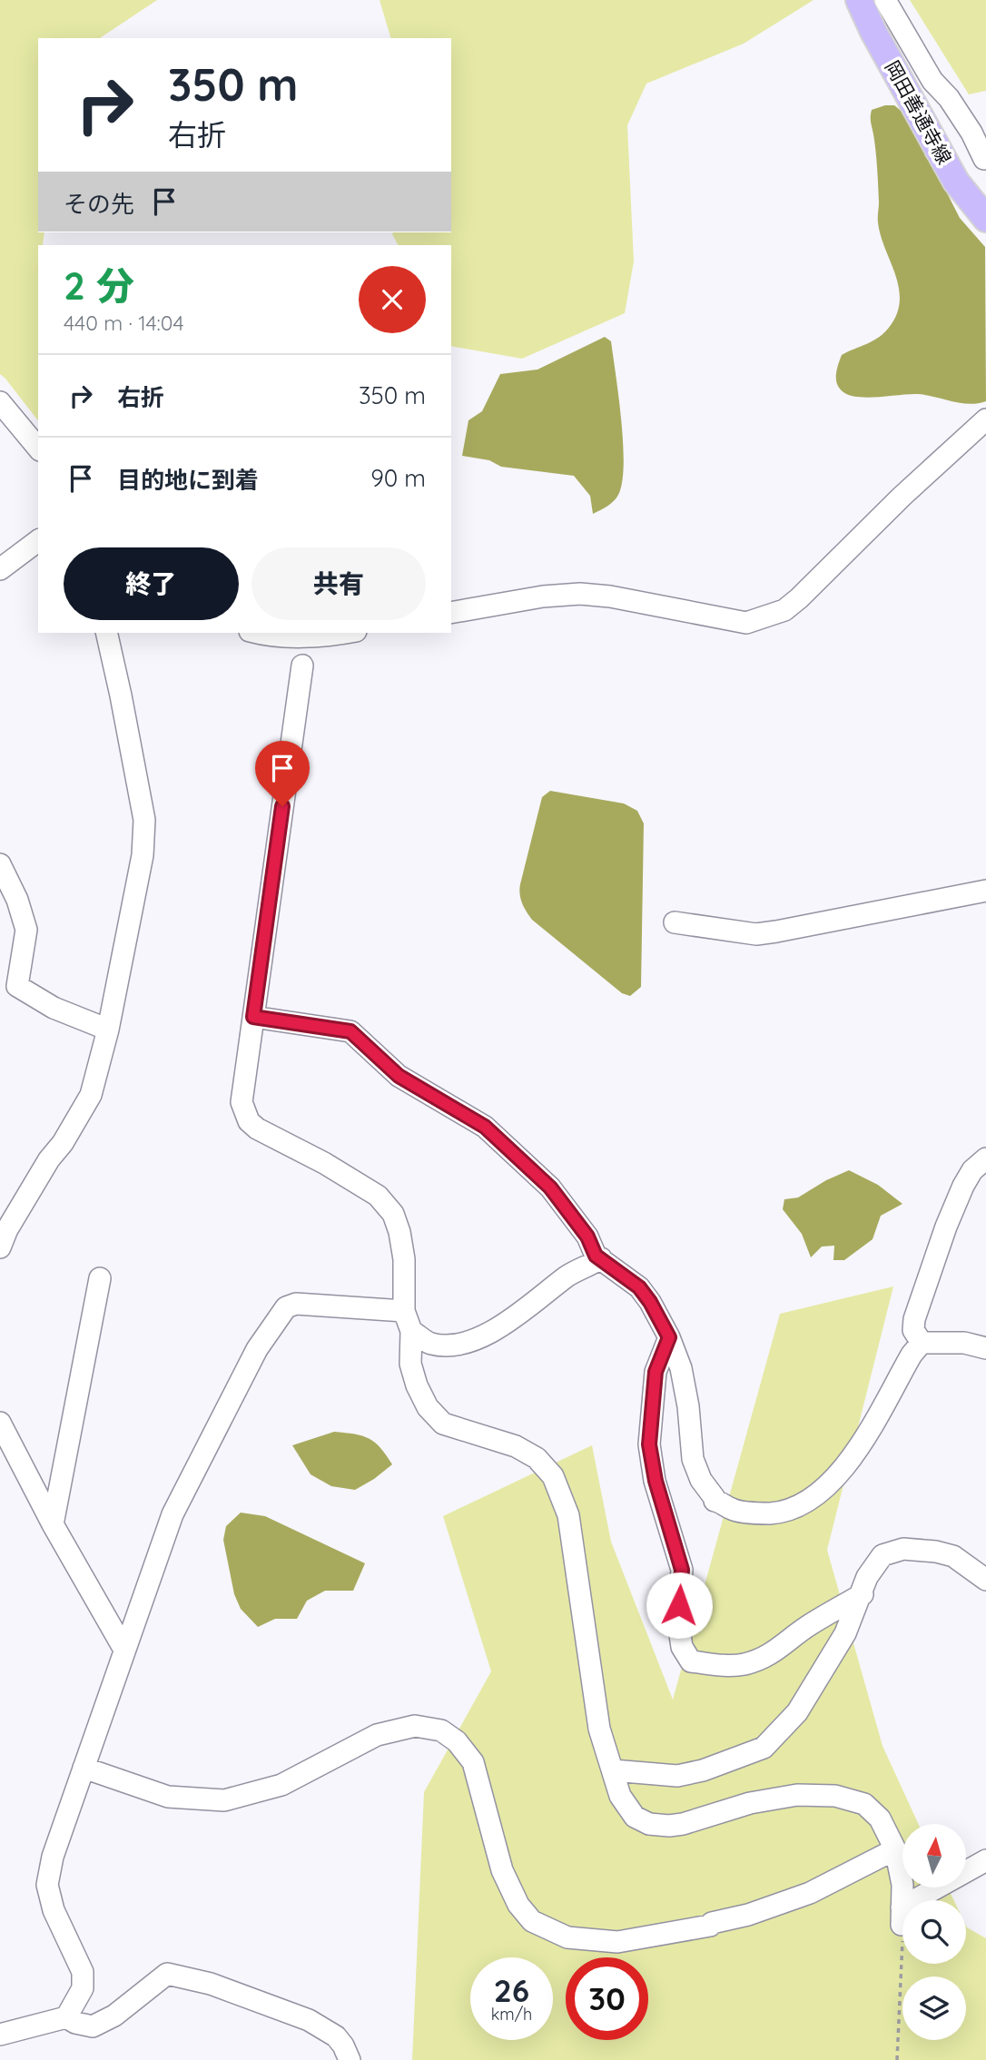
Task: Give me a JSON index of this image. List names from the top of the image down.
{
  "streets": {
    "main road": ["岡田善通寺線"]
  },
  "north": "top",
  "page": {
    "turn": ["350 m", "右折"],
    "then": "その先",
    "heading": ["2 分", "440 m · 14:04"],
    "list": [
      {
        "name": "右折",
        "value": "350 m"
      },
      {
        "name": "目的地に到着",
        "value": "90 m"
      }
    ],
    "buttons": ["終了", "共有"],
    "speed": "26 km/h",
    "limit": "30"
  }
}
